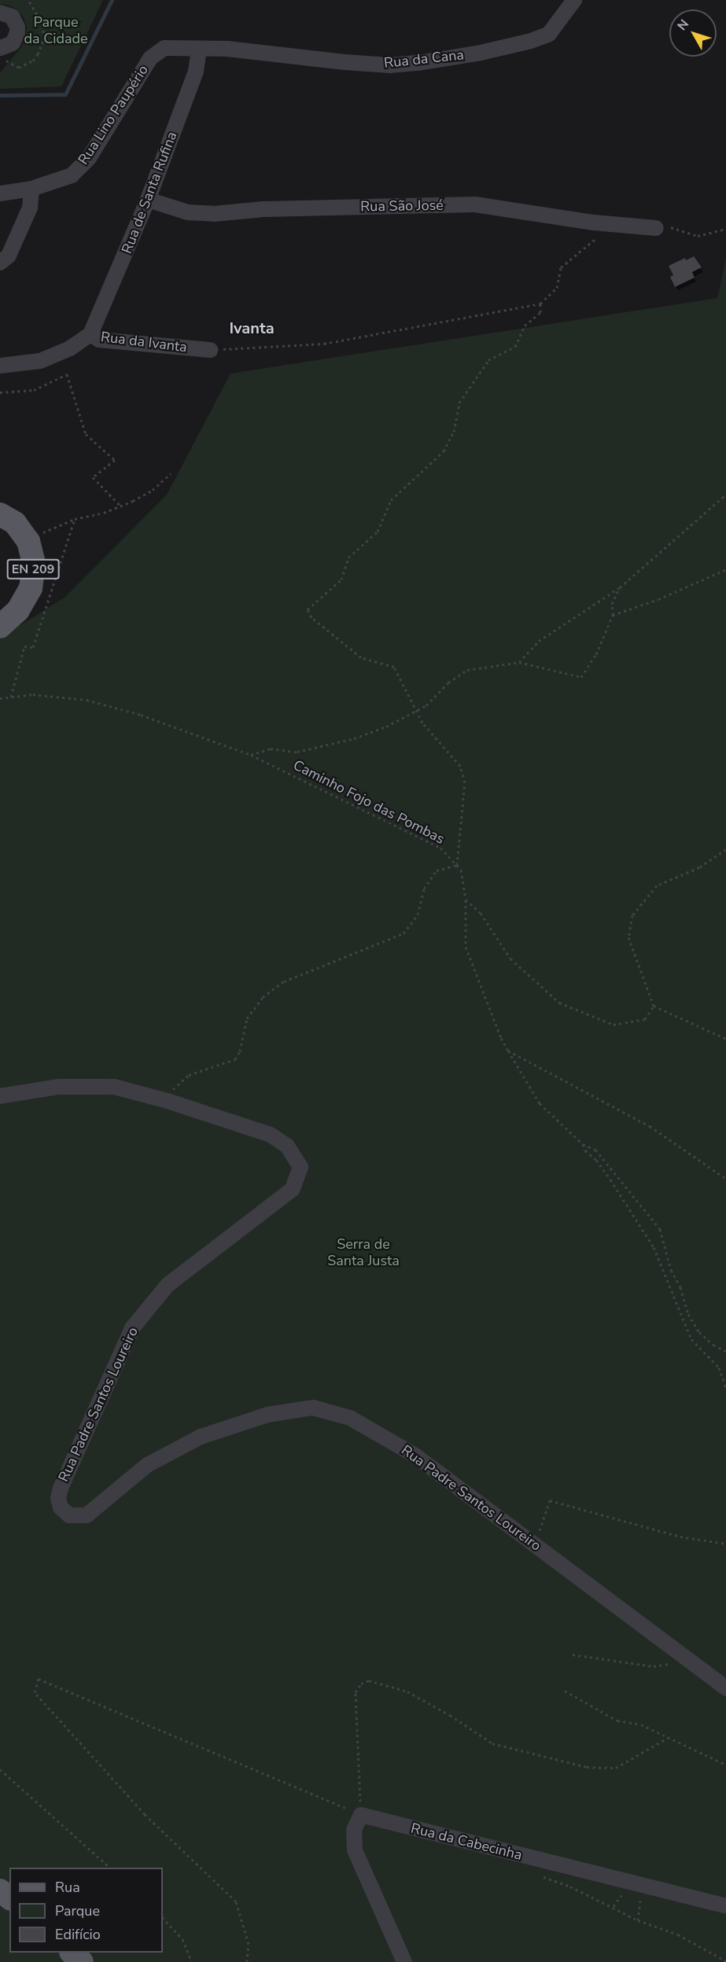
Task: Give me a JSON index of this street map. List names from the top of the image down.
{
  "streets": {
    "main road": ["EN 209"],
    "street": [
      "Rua da Cana",
      "Rua Lino Paupério",
      "Rua de Santa Rufina",
      "Rua São José",
      "Rua da Ivanta",
      "Rua Padre Santos Loureiro",
      "Rua da Cabecinha"
    ],
    "path": ["Caminho Fojo das Pombas"]
  },
  "crossings": [
    ["Rua da Cana", "Rua Lino Paupério"],
    ["Rua da Cana", "Rua de Santa Rufina"],
    ["Rua Lino Paupério", "Rua de Santa Rufina"],
    ["Rua de Santa Rufina", "Rua São José"],
    ["Rua de Santa Rufina", "Rua da Ivanta"]
  ],
  "districts": ["Ivanta"],
  "parks": ["Parque da Cidade", "Serra de Santa Justa"],
  "legend": ["Rua", "Parque", "Edifício"],
  "north": "top left"
}
